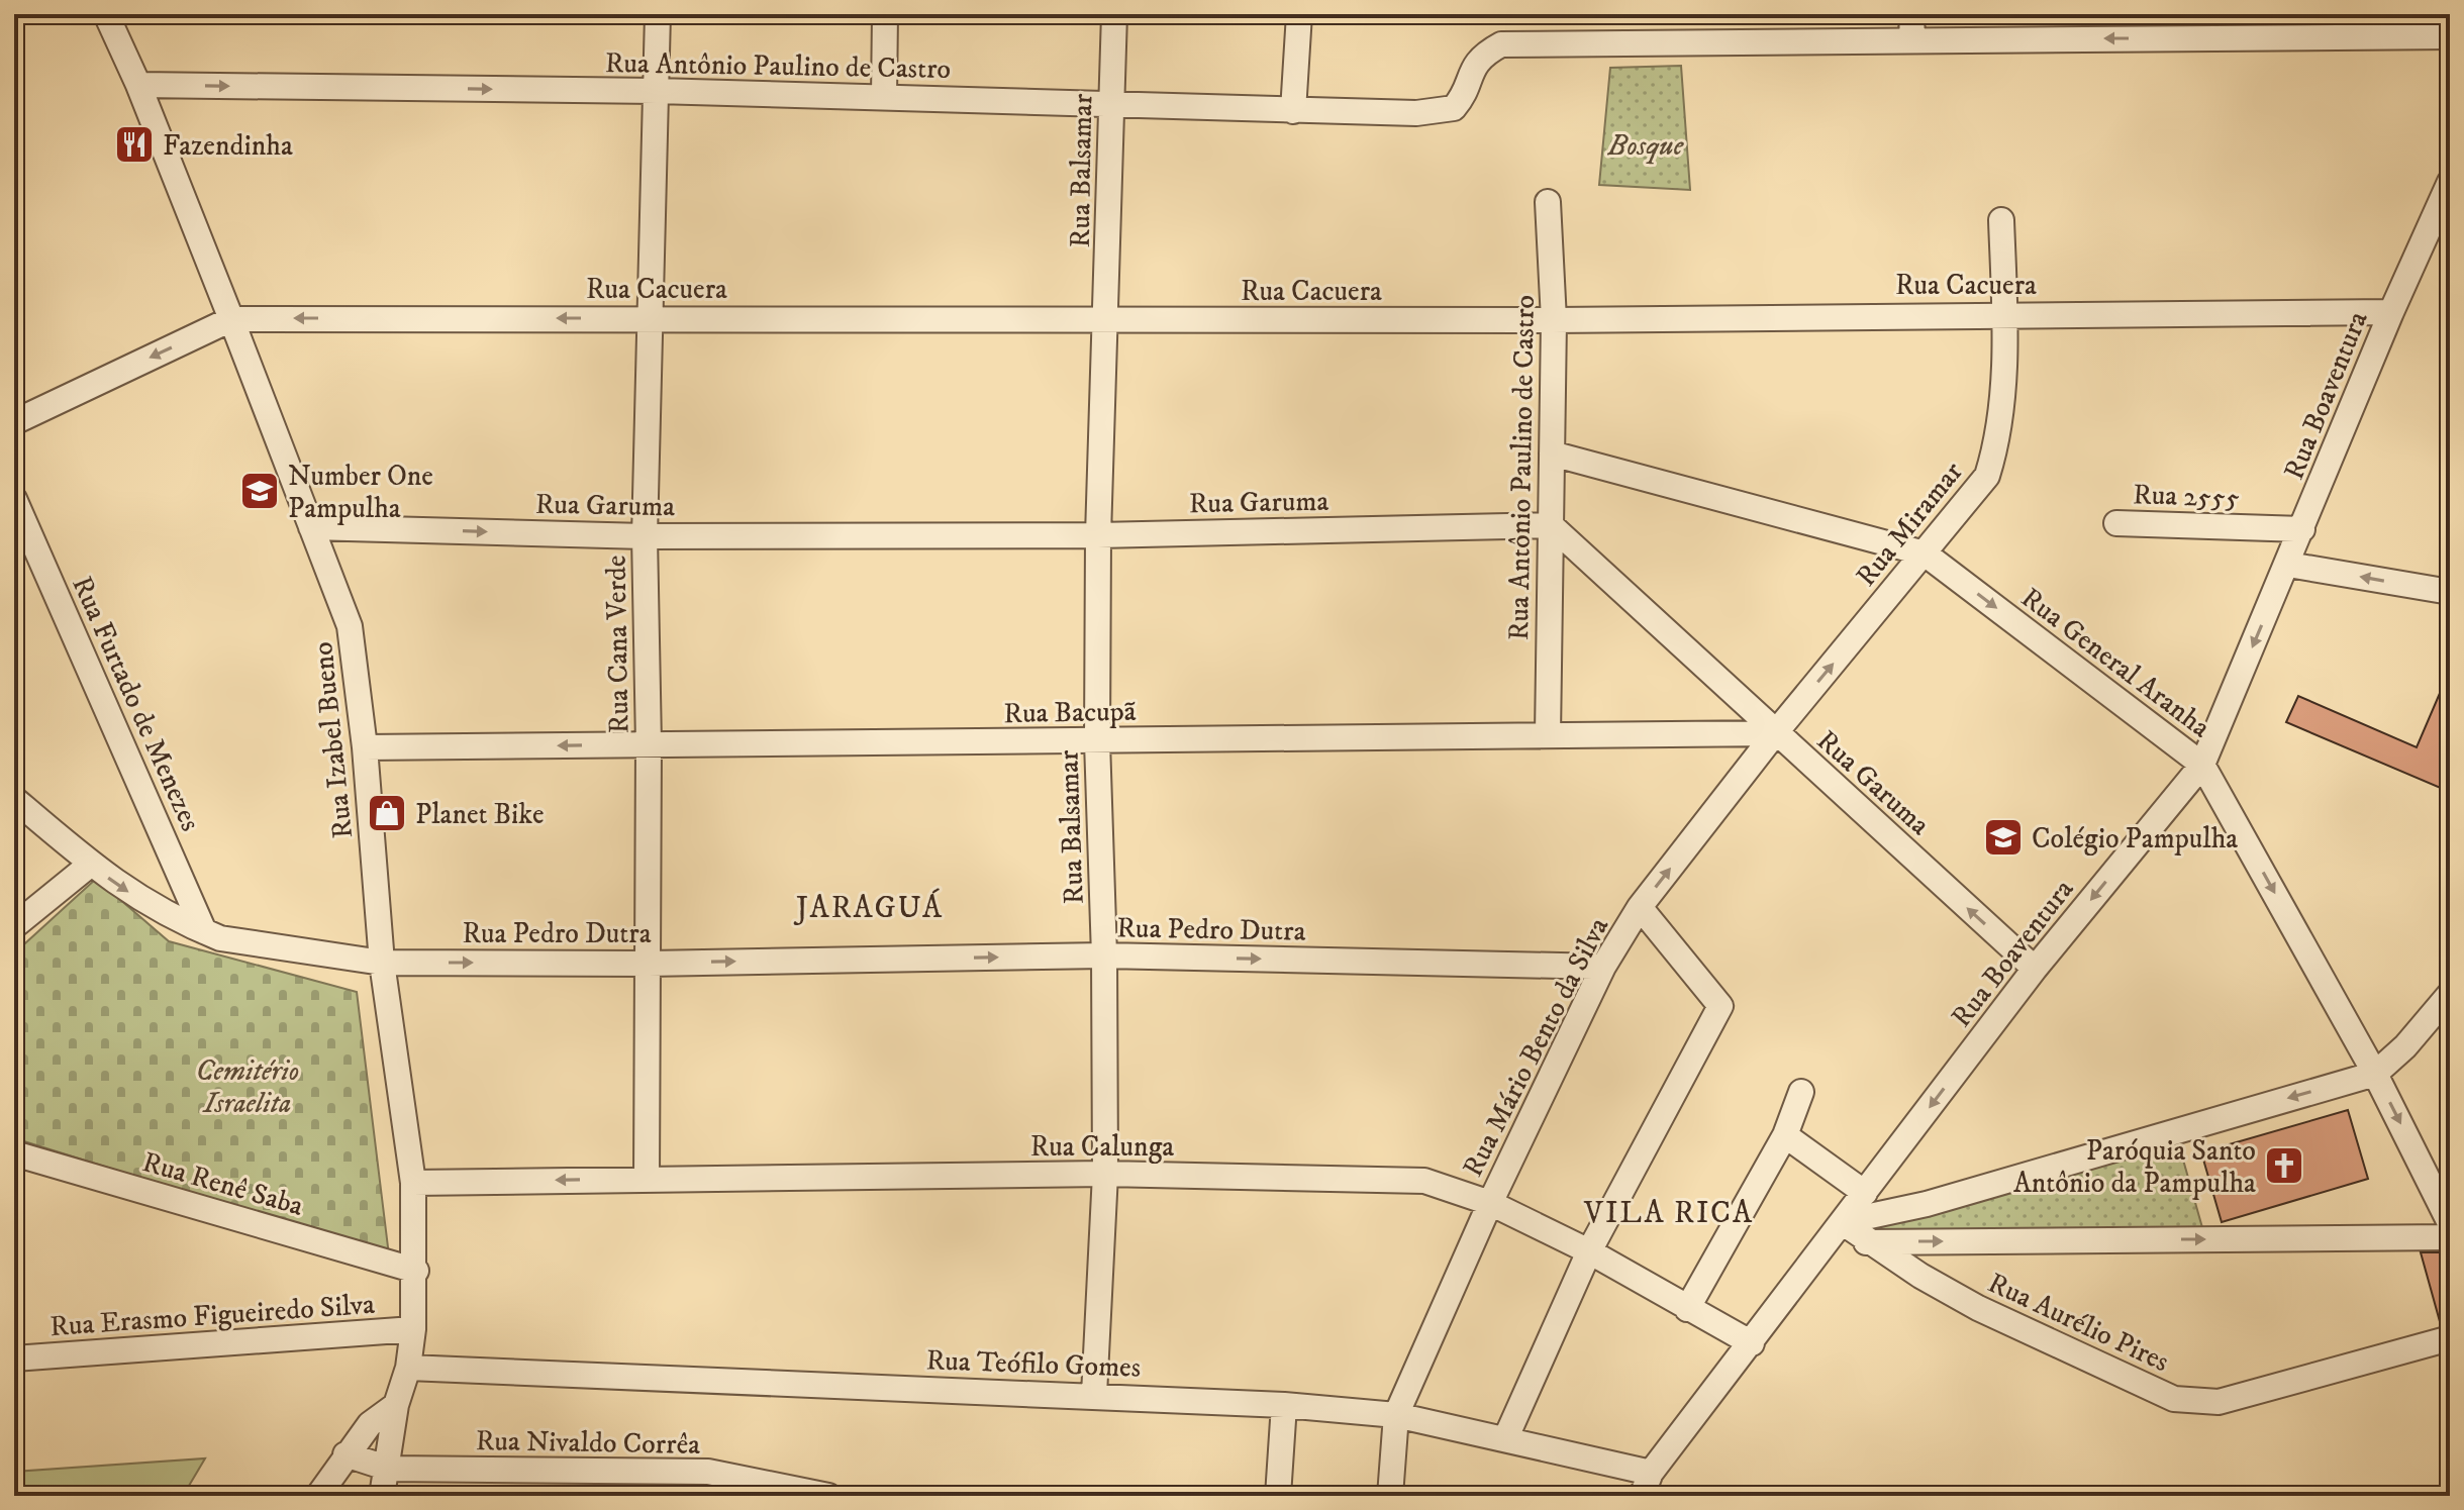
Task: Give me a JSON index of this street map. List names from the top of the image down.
{
  "streets": {
    "street": [
      "Rua Antônio Paulino de Castro",
      "Rua Balsamar",
      "Rua Cacuera",
      "Rua Boaventura",
      "Rua 2555",
      "Rua Garuma",
      "Rua Miramar",
      "Rua Cana Verde",
      "Rua General Aranha",
      "Rua Furtado de Menezes",
      "Rua Bacupã",
      "Rua Izabel Bueno",
      "Rua Pedro Dutra",
      "Rua Mário Bento da Silva",
      "Rua Calunga",
      "Rua Renê Saba",
      "Rua Erasmo Figueiredo Silva",
      "Rua Aurélio Pires",
      "Rua Teófilo Gomes",
      "Rua Nivaldo Corrêa"
    ]
  },
  "crossings": [
    ["Rua Antônio Paulino de Castro", "Rua Balsamar"],
    ["Rua Antônio Paulino de Castro", "Rua Cacuera"],
    ["Rua Antônio Paulino de Castro", "Rua Garuma"],
    ["Rua Antônio Paulino de Castro", "Rua Cana Verde"],
    ["Rua Antônio Paulino de Castro", "Rua General Aranha"],
    ["Rua Antônio Paulino de Castro", "Rua Bacupã"],
    ["Rua Antônio Paulino de Castro", "Rua Izabel Bueno"],
    ["Rua Balsamar", "Rua Cacuera"],
    ["Rua Balsamar", "Rua Garuma"],
    ["Rua Balsamar", "Rua Bacupã"],
    ["Rua Balsamar", "Rua Pedro Dutra"],
    ["Rua Balsamar", "Rua Calunga"],
    ["Rua Balsamar", "Rua Teófilo Gomes"],
    ["Rua Cacuera", "Rua Boaventura"],
    ["Rua Cacuera", "Rua Miramar"],
    ["Rua Cacuera", "Rua Cana Verde"],
    ["Rua Cacuera", "Rua Izabel Bueno"],
    ["Rua Boaventura", "Rua 2555"],
    ["Rua Boaventura", "Rua Garuma"],
    ["Rua Boaventura", "Rua General Aranha"],
    ["Rua Boaventura", "Rua Calunga"],
    ["Rua Boaventura", "Rua Aurélio Pires"],
    ["Rua Boaventura", "Rua Teófilo Gomes"],
    ["Rua Garuma", "Rua Miramar"],
    ["Rua Garuma", "Rua Cana Verde"],
    ["Rua Garuma", "Rua Bacupã"],
    ["Rua Garuma", "Rua Izabel Bueno"],
    ["Rua Garuma", "Rua Mário Bento da Silva"],
    ["Rua Miramar", "Rua General Aranha"],
    ["Rua Miramar", "Rua Bacupã"],
    ["Rua Miramar", "Rua Mário Bento da Silva"],
    ["Rua Cana Verde", "Rua Bacupã"],
    ["Rua Cana Verde", "Rua Pedro Dutra"],
    ["Rua Cana Verde", "Rua Calunga"],
    ["Rua Furtado de Menezes", "Rua Pedro Dutra"],
    ["Rua Bacupã", "Rua Izabel Bueno"],
    ["Rua Bacupã", "Rua Mário Bento da Silva"],
    ["Rua Izabel Bueno", "Rua Pedro Dutra"],
    ["Rua Izabel Bueno", "Rua Calunga"],
    ["Rua Izabel Bueno", "Rua Renê Saba"],
    ["Rua Izabel Bueno", "Rua Erasmo Figueiredo Silva"],
    ["Rua Izabel Bueno", "Rua Teófilo Gomes"],
    ["Rua Izabel Bueno", "Rua Nivaldo Corrêa"],
    ["Rua Pedro Dutra", "Rua Mário Bento da Silva"],
    ["Rua Mário Bento da Silva", "Rua Calunga"],
    ["Rua Mário Bento da Silva", "Rua Teófilo Gomes"]
  ],
  "one_way": [
    "Rua Boaventura",
    "Rua Miramar",
    "Rua General Aranha",
    "Rua Pedro Dutra"
  ],
  "districts": ["JARAGUÁ", "VILA RICA"],
  "parks": ["Bosque", "Cemitério Israelita"],
  "places": {
    "restaurant": ["Fazendinha"],
    "school or university": ["Number One Pampulha", "Colégio Pampulha"],
    "shop": ["Planet Bike"],
    "church": ["Paróquia Santo Antônio da Pampulha"]
  }
}
